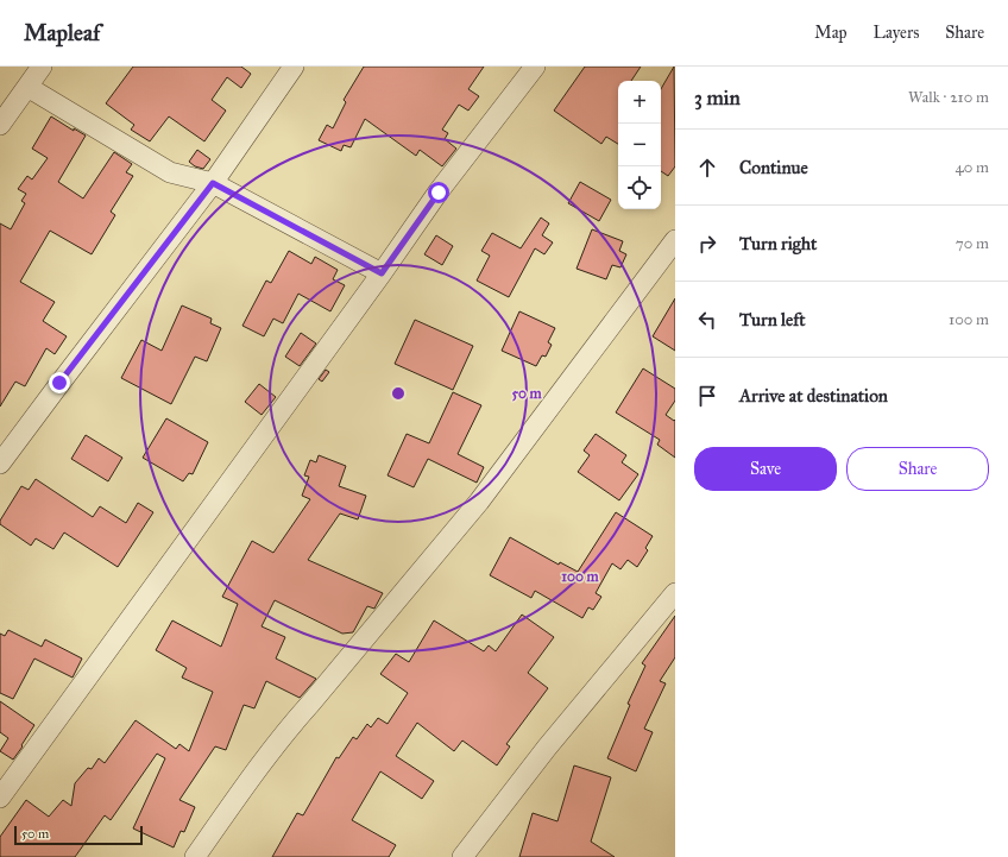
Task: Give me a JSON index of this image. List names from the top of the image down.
{
  "scale_bar": "50 m",
  "page": {
    "header": "Mapleaf",
    "nav": ["Map", "Layers", "Share"],
    "heading": ["3 min", "Walk · 210 m"],
    "map_buttons": ["+", "−"],
    "list": [
      ["Continue", "40 m"],
      ["Turn right", "70 m"],
      ["Turn left", "100 m"],
      "Arrive at destination"
    ],
    "buttons": ["Save", "Share"],
    "scale": "50 m"
  },
  "rings": ["50 m", "100 m"]
}
